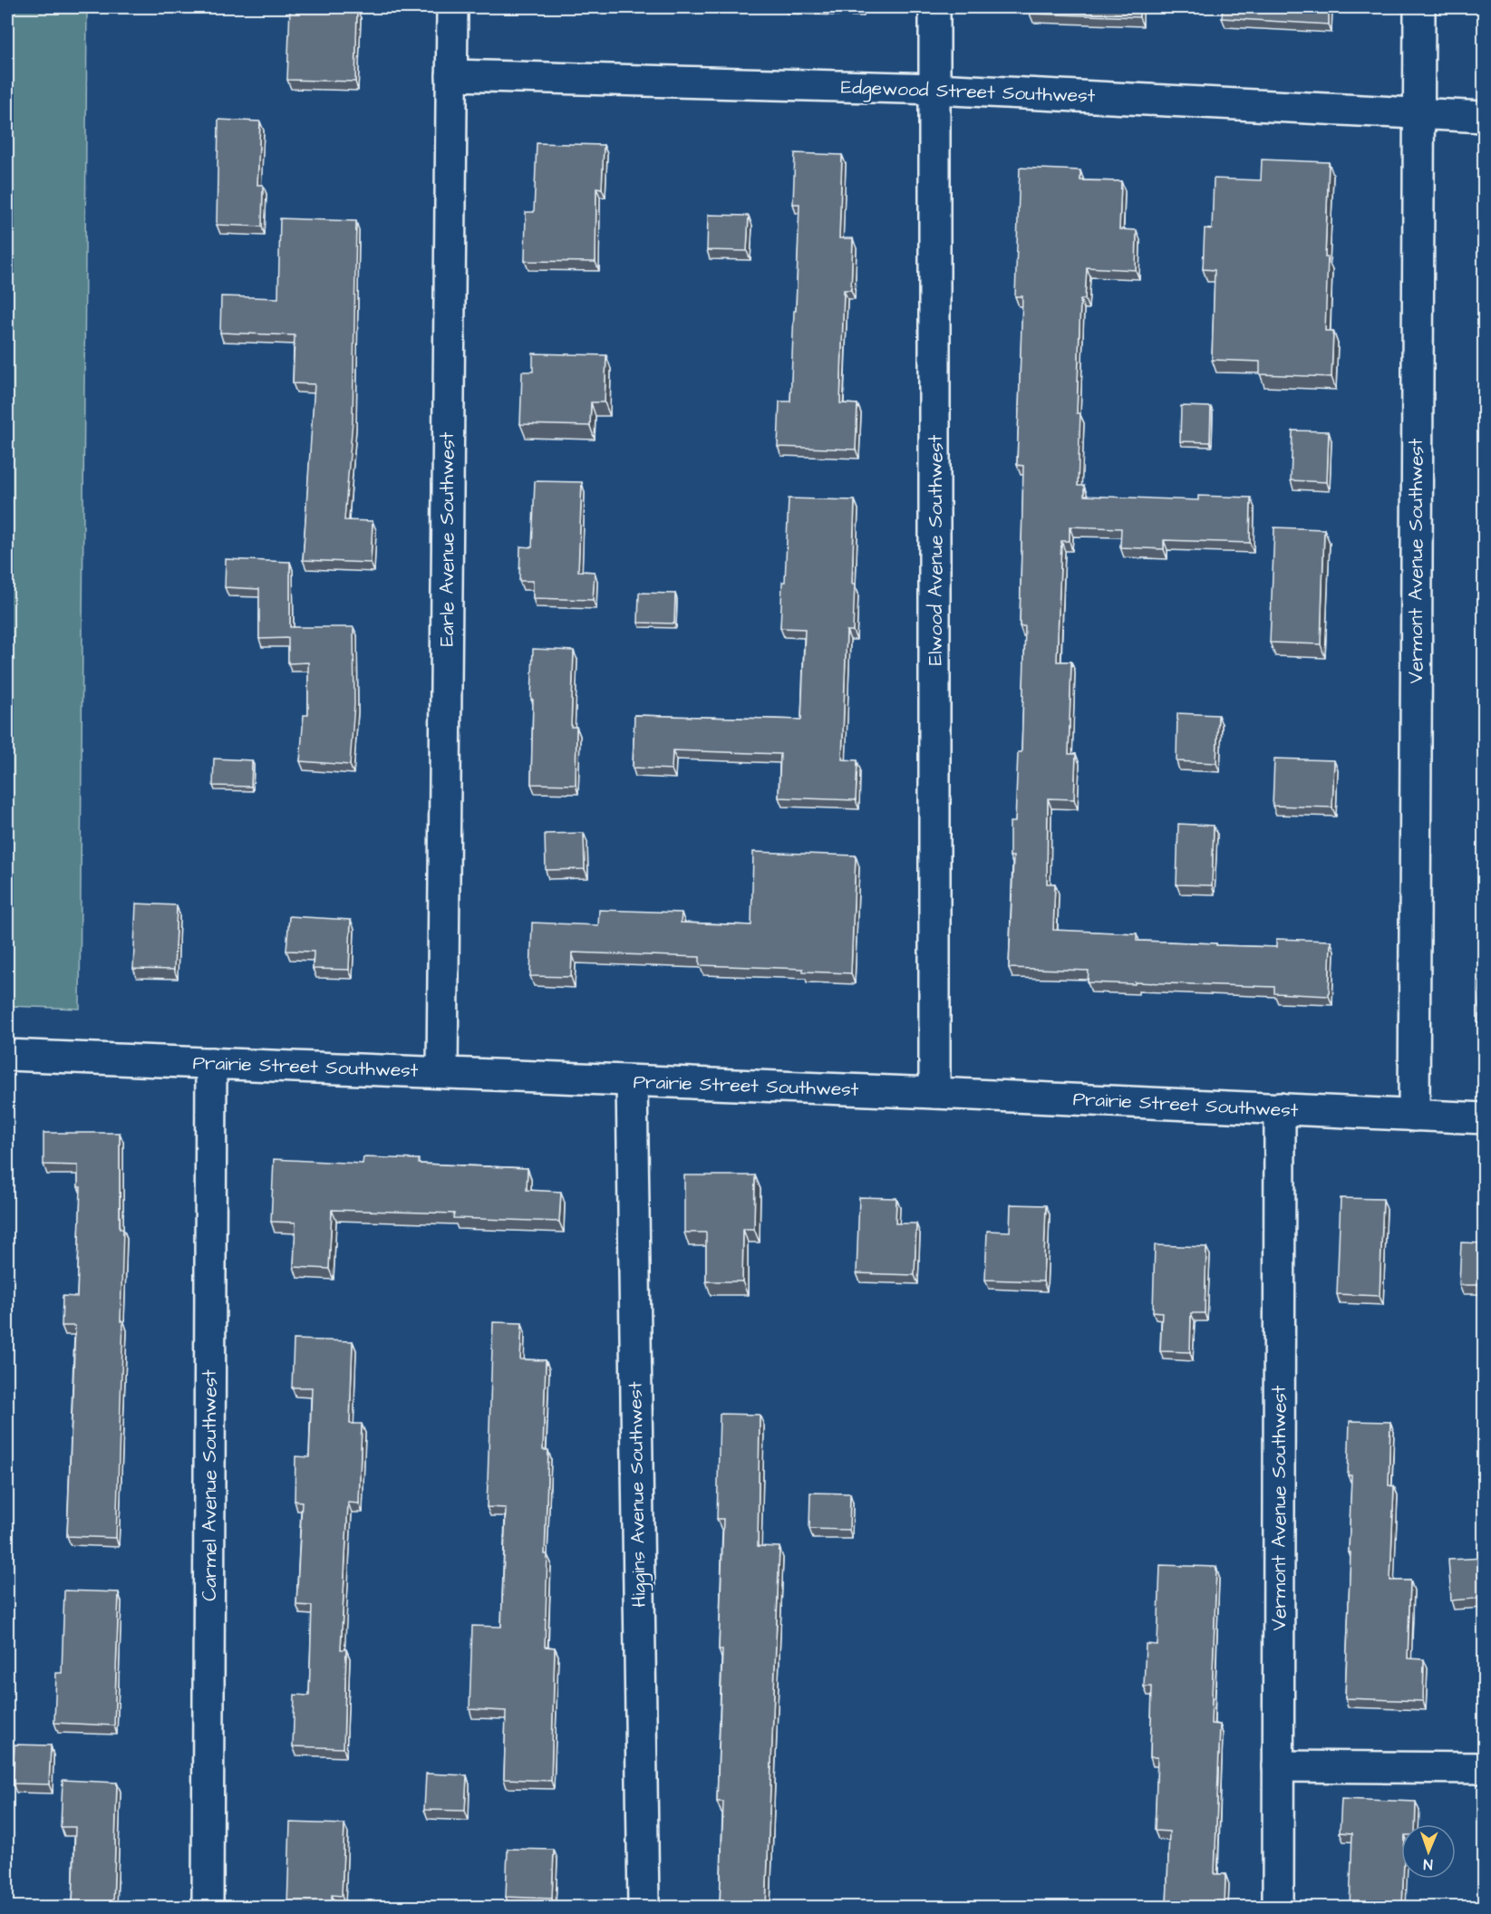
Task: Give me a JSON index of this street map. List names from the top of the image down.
{
  "streets": {
    "street": [
      "Edgewood Street Southwest",
      "Earle Avenue Southwest",
      "Elwood Avenue Southwest",
      "Vermont Avenue Southwest",
      "Prairie Street Southwest",
      "Carmel Avenue Southwest",
      "Higgins Avenue Southwest"
    ]
  },
  "crossings": [
    ["Edgewood Street Southwest", "Earle Avenue Southwest"],
    ["Edgewood Street Southwest", "Elwood Avenue Southwest"],
    ["Edgewood Street Southwest", "Vermont Avenue Southwest"],
    ["Earle Avenue Southwest", "Prairie Street Southwest"],
    ["Elwood Avenue Southwest", "Prairie Street Southwest"],
    ["Vermont Avenue Southwest", "Prairie Street Southwest"],
    ["Prairie Street Southwest", "Carmel Avenue Southwest"],
    ["Prairie Street Southwest", "Higgins Avenue Southwest"]
  ],
  "north": "bottom"
}
